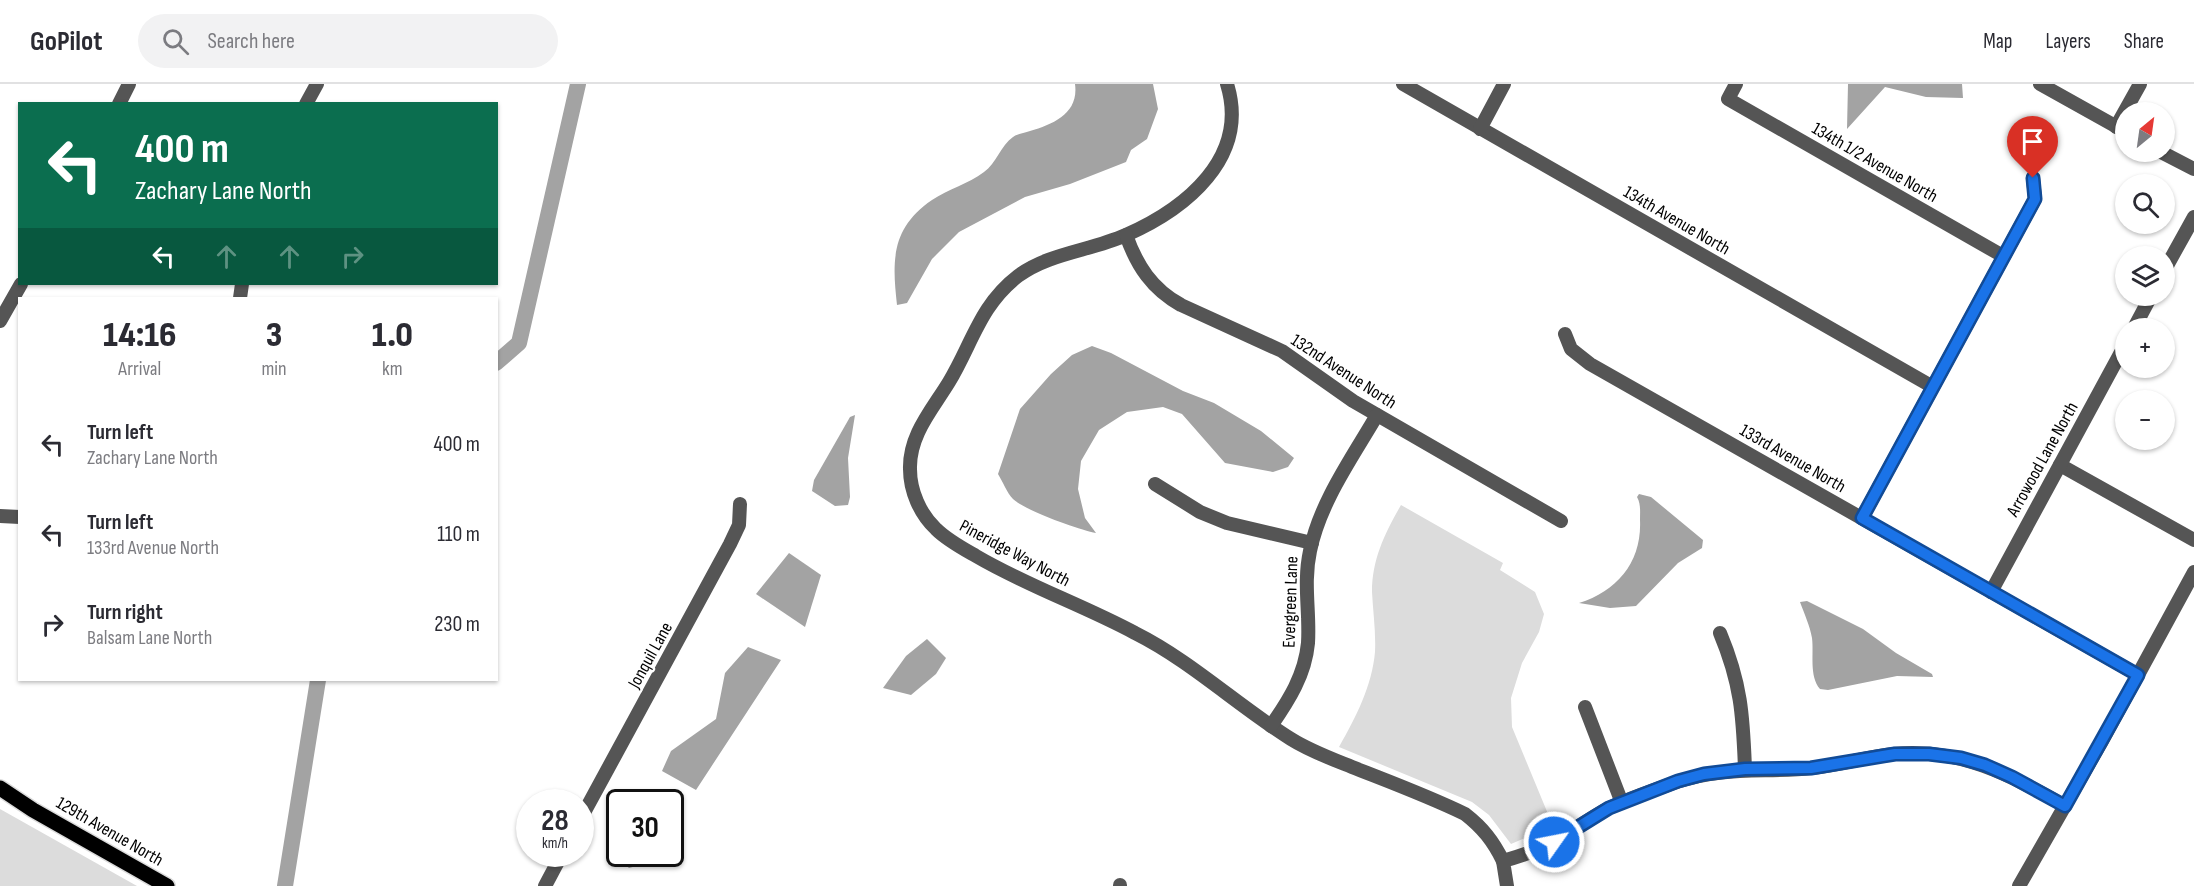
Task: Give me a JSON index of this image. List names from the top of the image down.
{
  "streets": {
    "main road": ["129th Avenue North"],
    "street": [
      "134th 1/2 Avenue North",
      "134th Avenue North",
      "132nd Avenue North",
      "133rd Avenue North",
      "Arrowood Lane North",
      "Pineridge Way North",
      "Evergreen Lane",
      "Jonquil Lane"
    ]
  },
  "crossings": [
    ["132nd Avenue North", "Pineridge Way North"],
    ["132nd Avenue North", "Evergreen Lane"],
    ["133rd Avenue North", "Arrowood Lane North"],
    ["Pineridge Way North", "Evergreen Lane"]
  ],
  "north": "top right",
  "page": {
    "header": "GoPilot",
    "search": "Search here",
    "nav": ["Map", "Layers", "Share"],
    "map_buttons": ["+", "−"],
    "turn": ["400 m", "Zachary Lane North"],
    "eta": [
      "14:16",
      "Arrival",
      "3",
      "min",
      "1.0",
      "km"
    ],
    "list": [
      {
        "name": "Turn left",
        "note": "Zachary Lane North",
        "value": "400 m"
      },
      {
        "name": "Turn left",
        "note": "133rd Avenue North",
        "value": "110 m"
      },
      {
        "name": "Turn right",
        "note": "Balsam Lane North",
        "value": "230 m"
      }
    ],
    "speed": "28 km/h",
    "limit": "30"
  }
}
